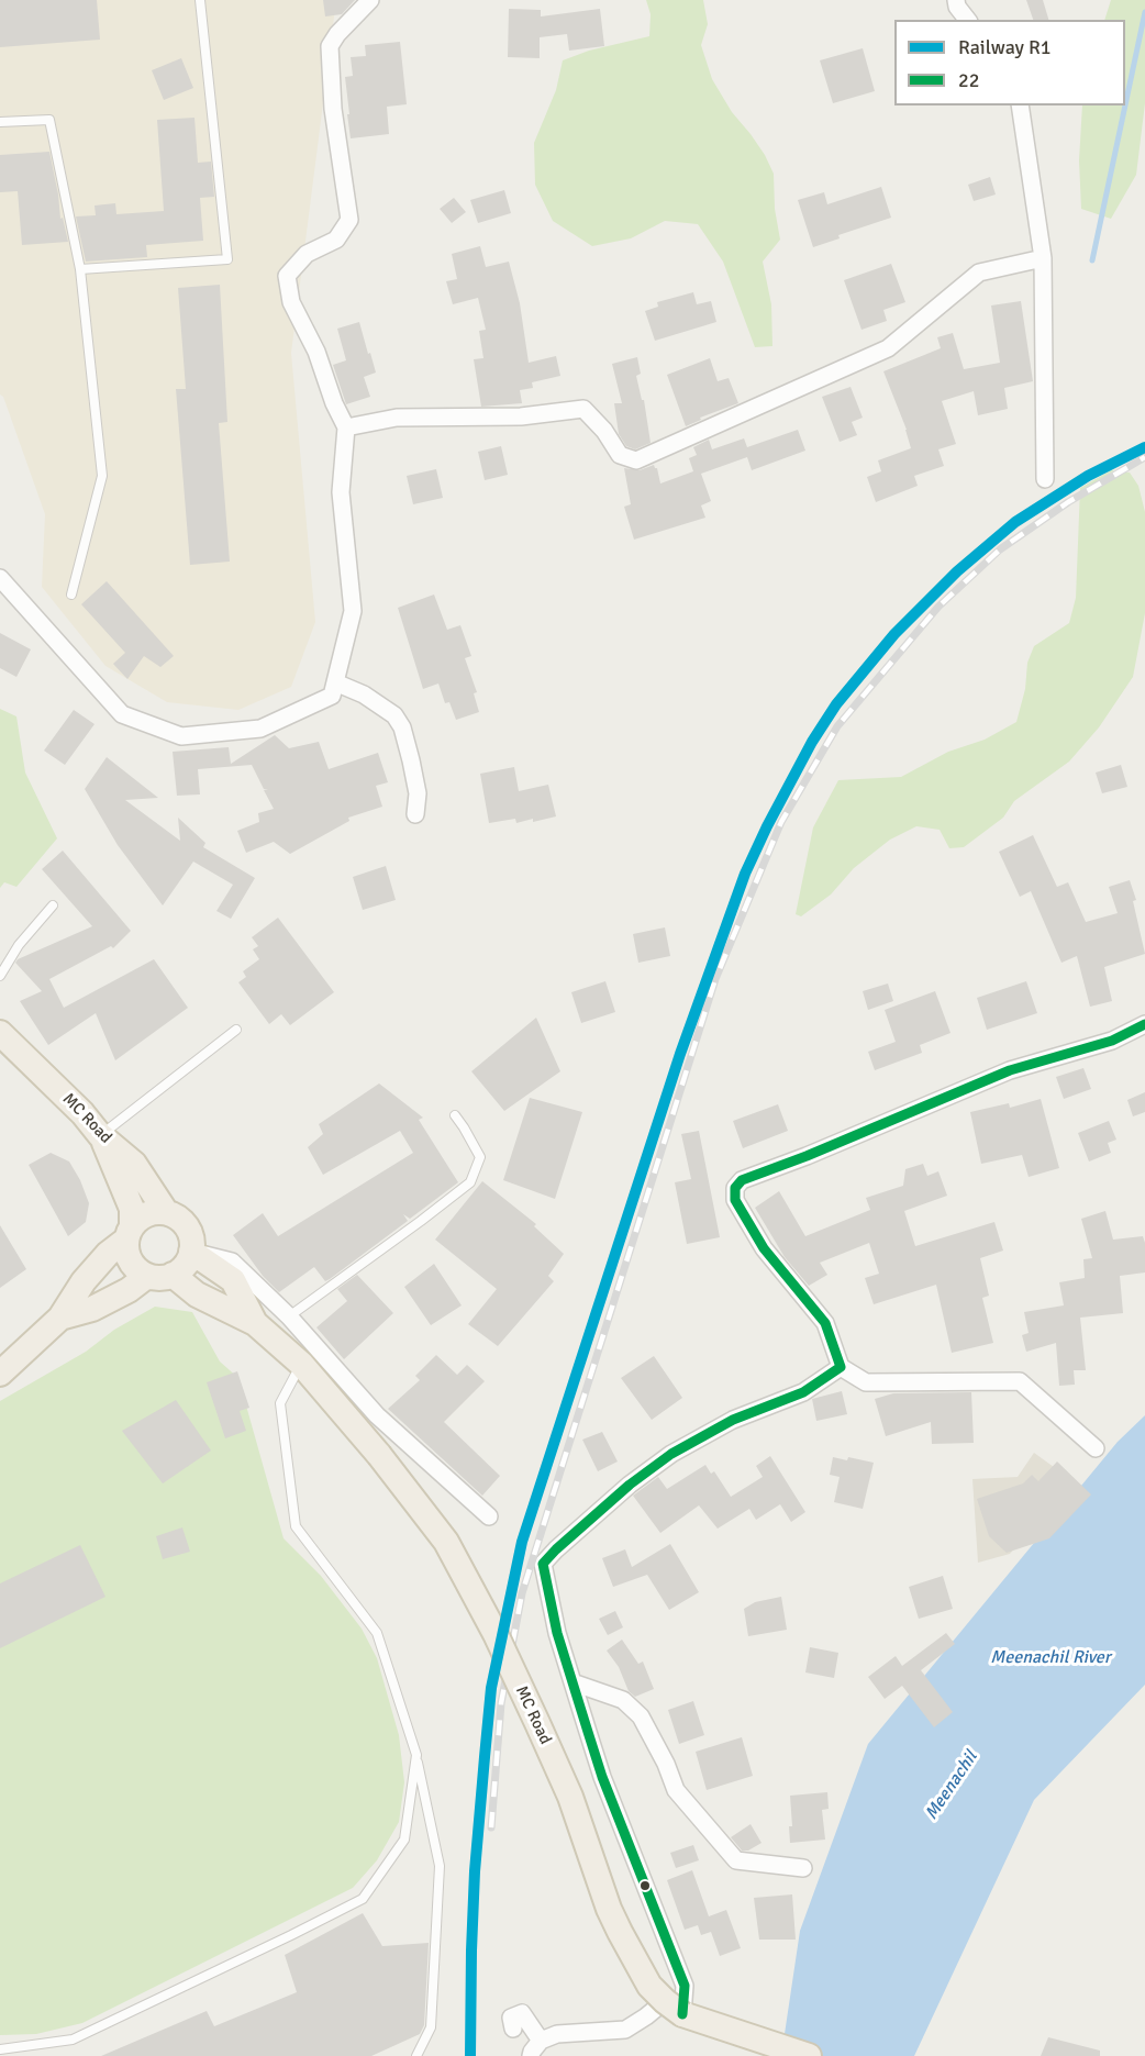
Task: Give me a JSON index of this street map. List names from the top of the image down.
{
  "streets": {
    "main road": ["MC Road"]
  },
  "water": ["Meenachil River", "Meenachil"],
  "lines": ["rail line R1", "transit line 22"],
  "legend": ["Railway R1", "22"]
}
